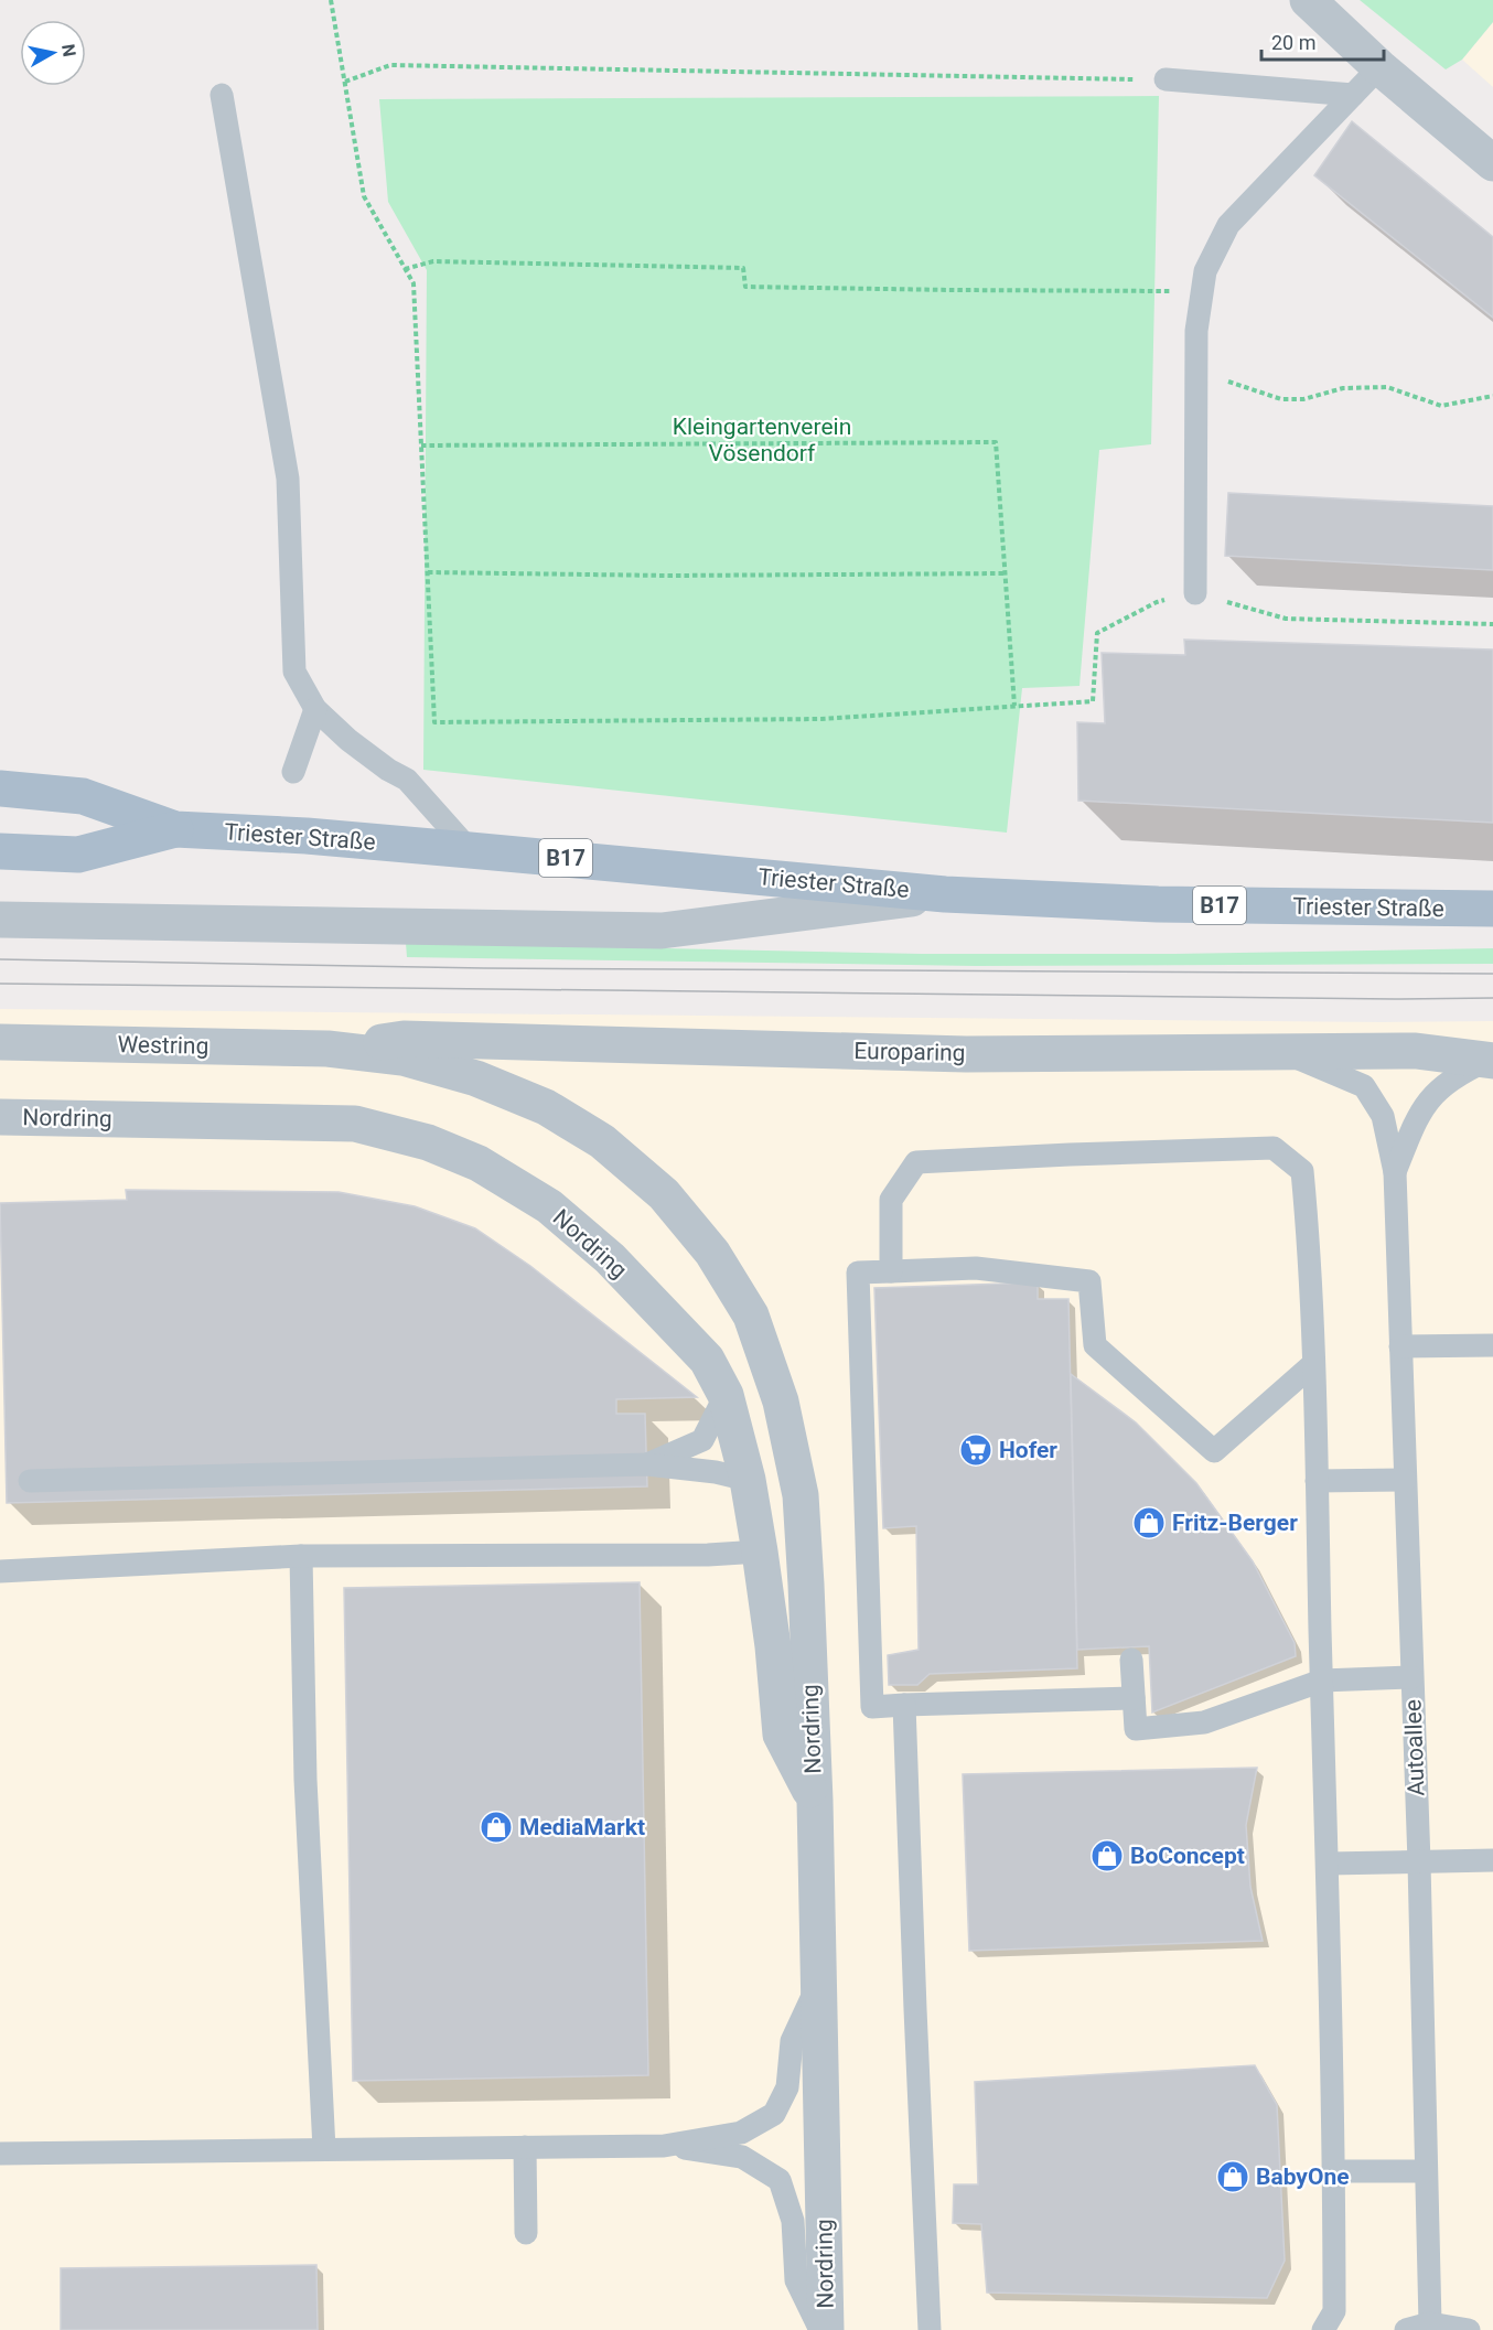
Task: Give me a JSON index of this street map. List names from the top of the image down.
{
  "streets": {
    "main road": ["Triester Straße", "B17"],
    "street": ["Westring", "Europaring", "Nordring"],
    "lane": ["Autoallee"]
  },
  "crossings": [
    ["Westring", "Europaring"],
    ["Westring", "Nordring"],
    ["Europaring", "Nordring"],
    ["Europaring", "Autoallee"]
  ],
  "parks": ["Kleingartenverein Vösendorf"],
  "places": {
    "supermarket": ["Hofer"],
    "shop": [
      "Fritz-Berger",
      "MediaMarkt",
      "BoConcept",
      "BabyOne"
    ]
  },
  "scale_bar": "20 m",
  "north": "right"
}
